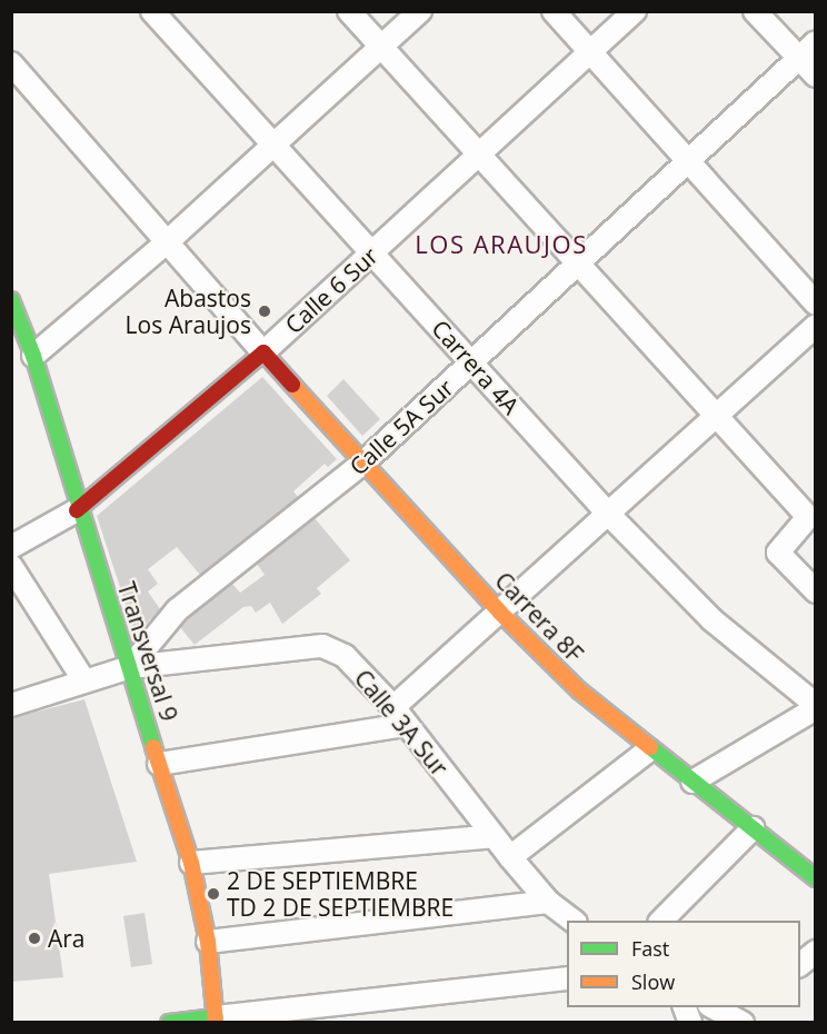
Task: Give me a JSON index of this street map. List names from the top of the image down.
{
  "streets": {
    "street": [
      "Calle 6 Sur",
      "Carrera 4A",
      "Calle 5A Sur",
      "Carrera 8F",
      "Transversal 9",
      "Calle 3A Sur"
    ]
  },
  "crossings": [
    ["Calle 6 Sur", "Carrera 4A"],
    ["Calle 6 Sur", "Carrera 8F"],
    ["Calle 6 Sur", "Transversal 9"],
    ["Carrera 4A", "Calle 5A Sur"],
    ["Calle 5A Sur", "Carrera 8F"],
    ["Calle 5A Sur", "Transversal 9"],
    ["Calle 5A Sur", "Calle 3A Sur"],
    ["Transversal 9", "Calle 3A Sur"]
  ],
  "districts": ["LOS ARAUJOS"],
  "places": ["Abastos Los Araujos", "2 DE SEPTIEMBRE TD 2 DE SEPTIEMBRE", "Ara"],
  "legend": ["Fast", "Slow"]
}
